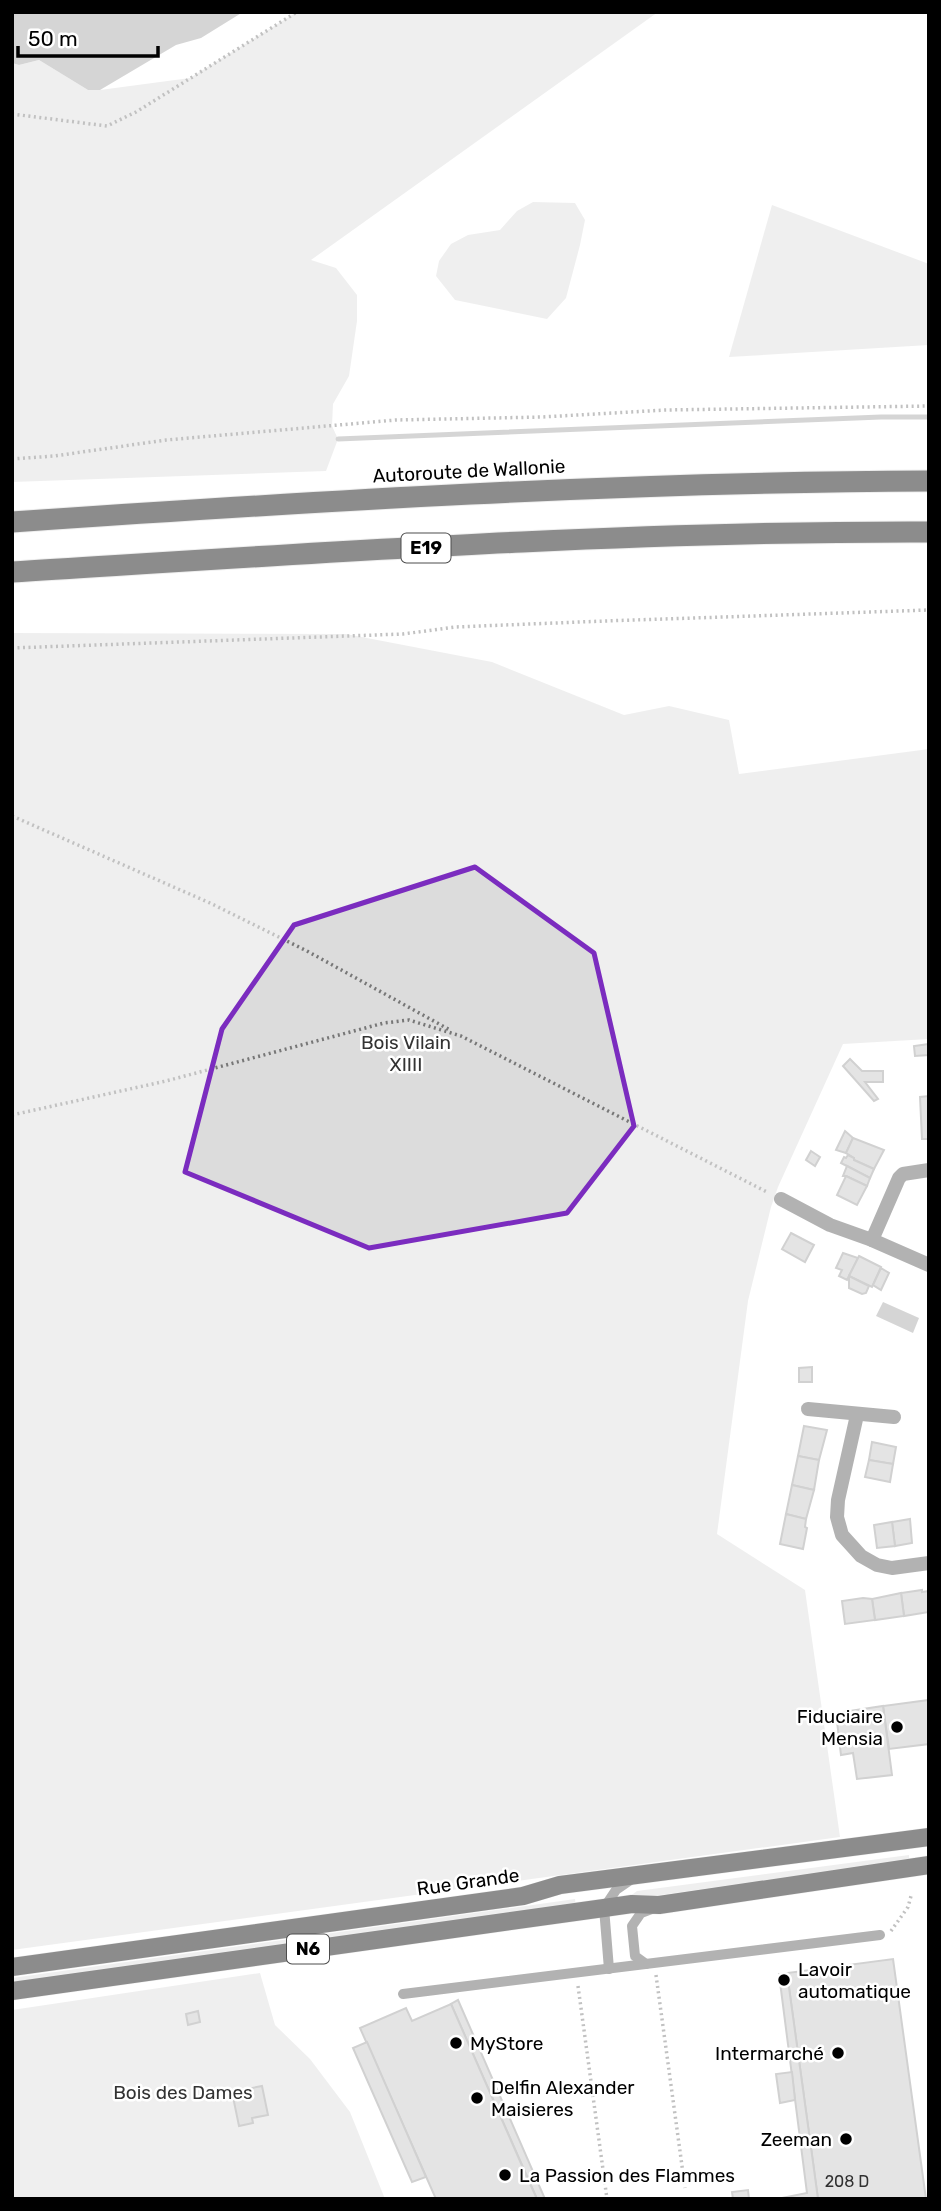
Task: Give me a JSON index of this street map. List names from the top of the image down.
{
  "streets": {
    "highway": ["Autoroute de Wallonie", "E19"],
    "main road": ["Rue Grande", "N6"]
  },
  "parks": ["Bois Vilain XIIII", "Bois des Dames"],
  "places": [
    "Fiduciaire Mensia",
    "Lavoir automatique",
    "MyStore",
    "Intermarché",
    "Delfin Alexander Maisieres",
    "Zeeman",
    "La Passion des Flammes"
  ],
  "house_numbers": ["208 D"],
  "scale_bar": "50 m"
}
